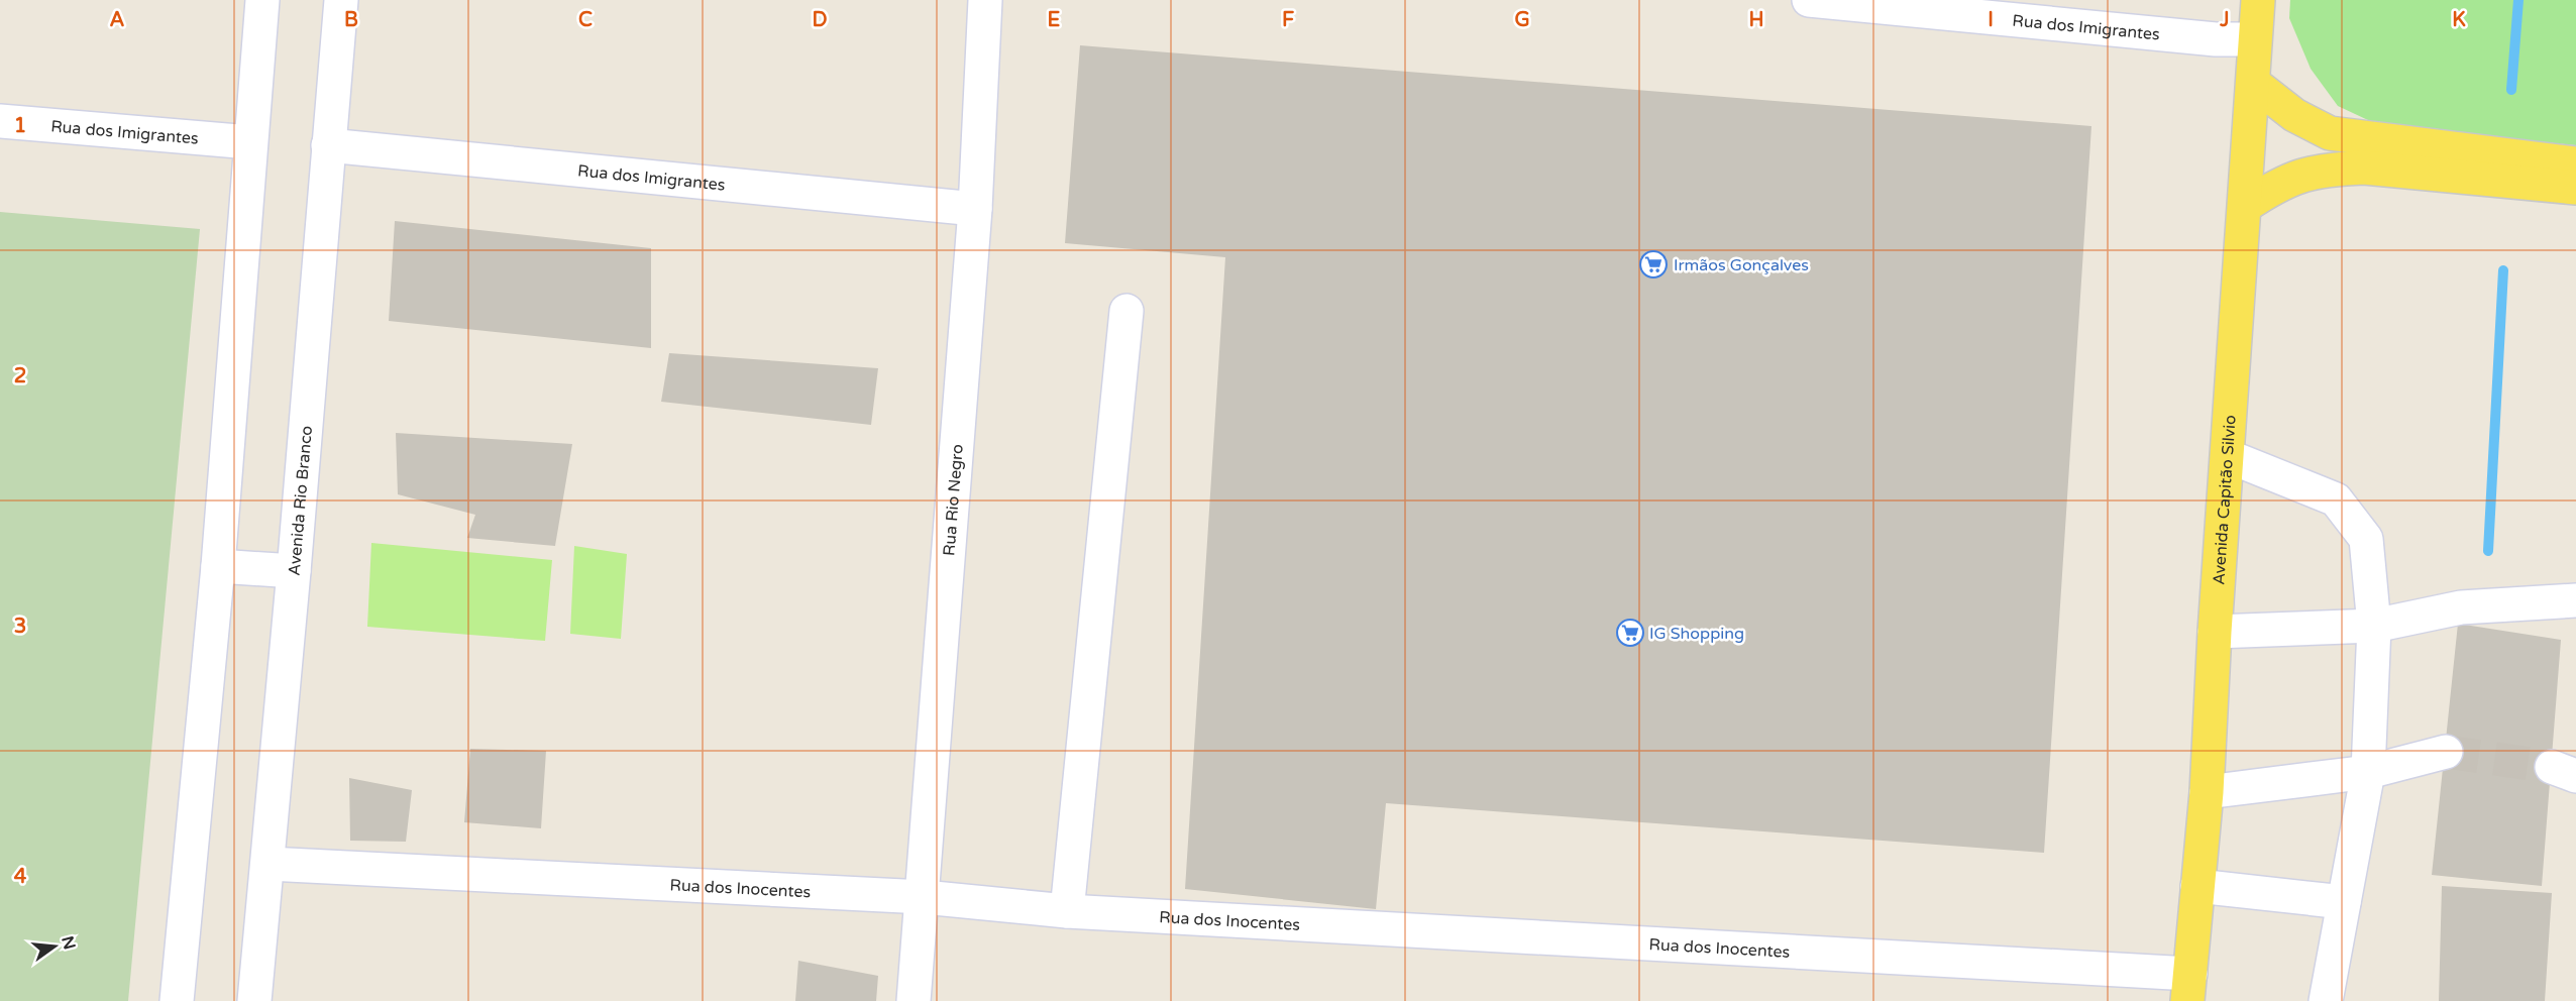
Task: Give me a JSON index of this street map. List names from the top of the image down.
{
  "streets": {
    "main road": ["Avenida Capitão Silvio"],
    "street": [
      "Rua dos Imigrantes",
      "Avenida Rio Branco",
      "Rua Rio Negro",
      "Rua dos Inocentes"
    ]
  },
  "crossings": [
    ["Rua dos Imigrantes", "Avenida Rio Branco"],
    ["Rua dos Imigrantes", "Rua Rio Negro"],
    ["Rua dos Imigrantes", "Avenida Capitão Silvio"],
    ["Avenida Rio Branco", "Rua dos Inocentes"],
    ["Rua Rio Negro", "Rua dos Inocentes"],
    ["Avenida Capitão Silvio", "Rua dos Inocentes"]
  ],
  "places": {
    "supermarket": ["Irmãos Gonçalves", "IG Shopping"]
  },
  "north": "right",
  "grid": {
    "columns": [
      "A",
      "B",
      "C",
      "D",
      "E",
      "F",
      "G",
      "H",
      "I",
      "J",
      "K"
    ],
    "rows": [
      "1",
      "2",
      "3",
      "4"
    ]
  }
}
